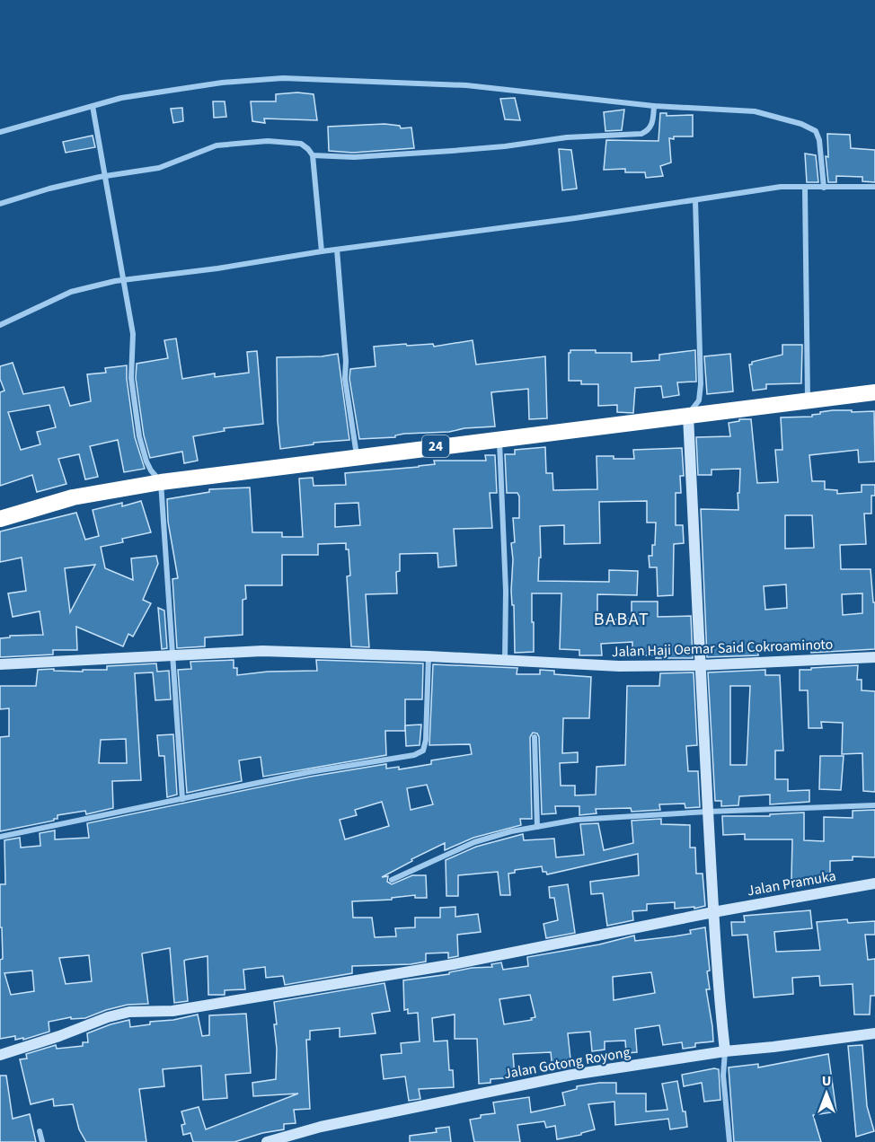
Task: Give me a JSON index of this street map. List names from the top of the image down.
{
  "streets": {
    "highway": ["24"],
    "street": ["Jalan Haji Oemar Said Cokroaminoto", "Jalan Pramuka", "Jalan Gotong Royong"]
  },
  "districts": ["BABAT"],
  "north": "top"
}
